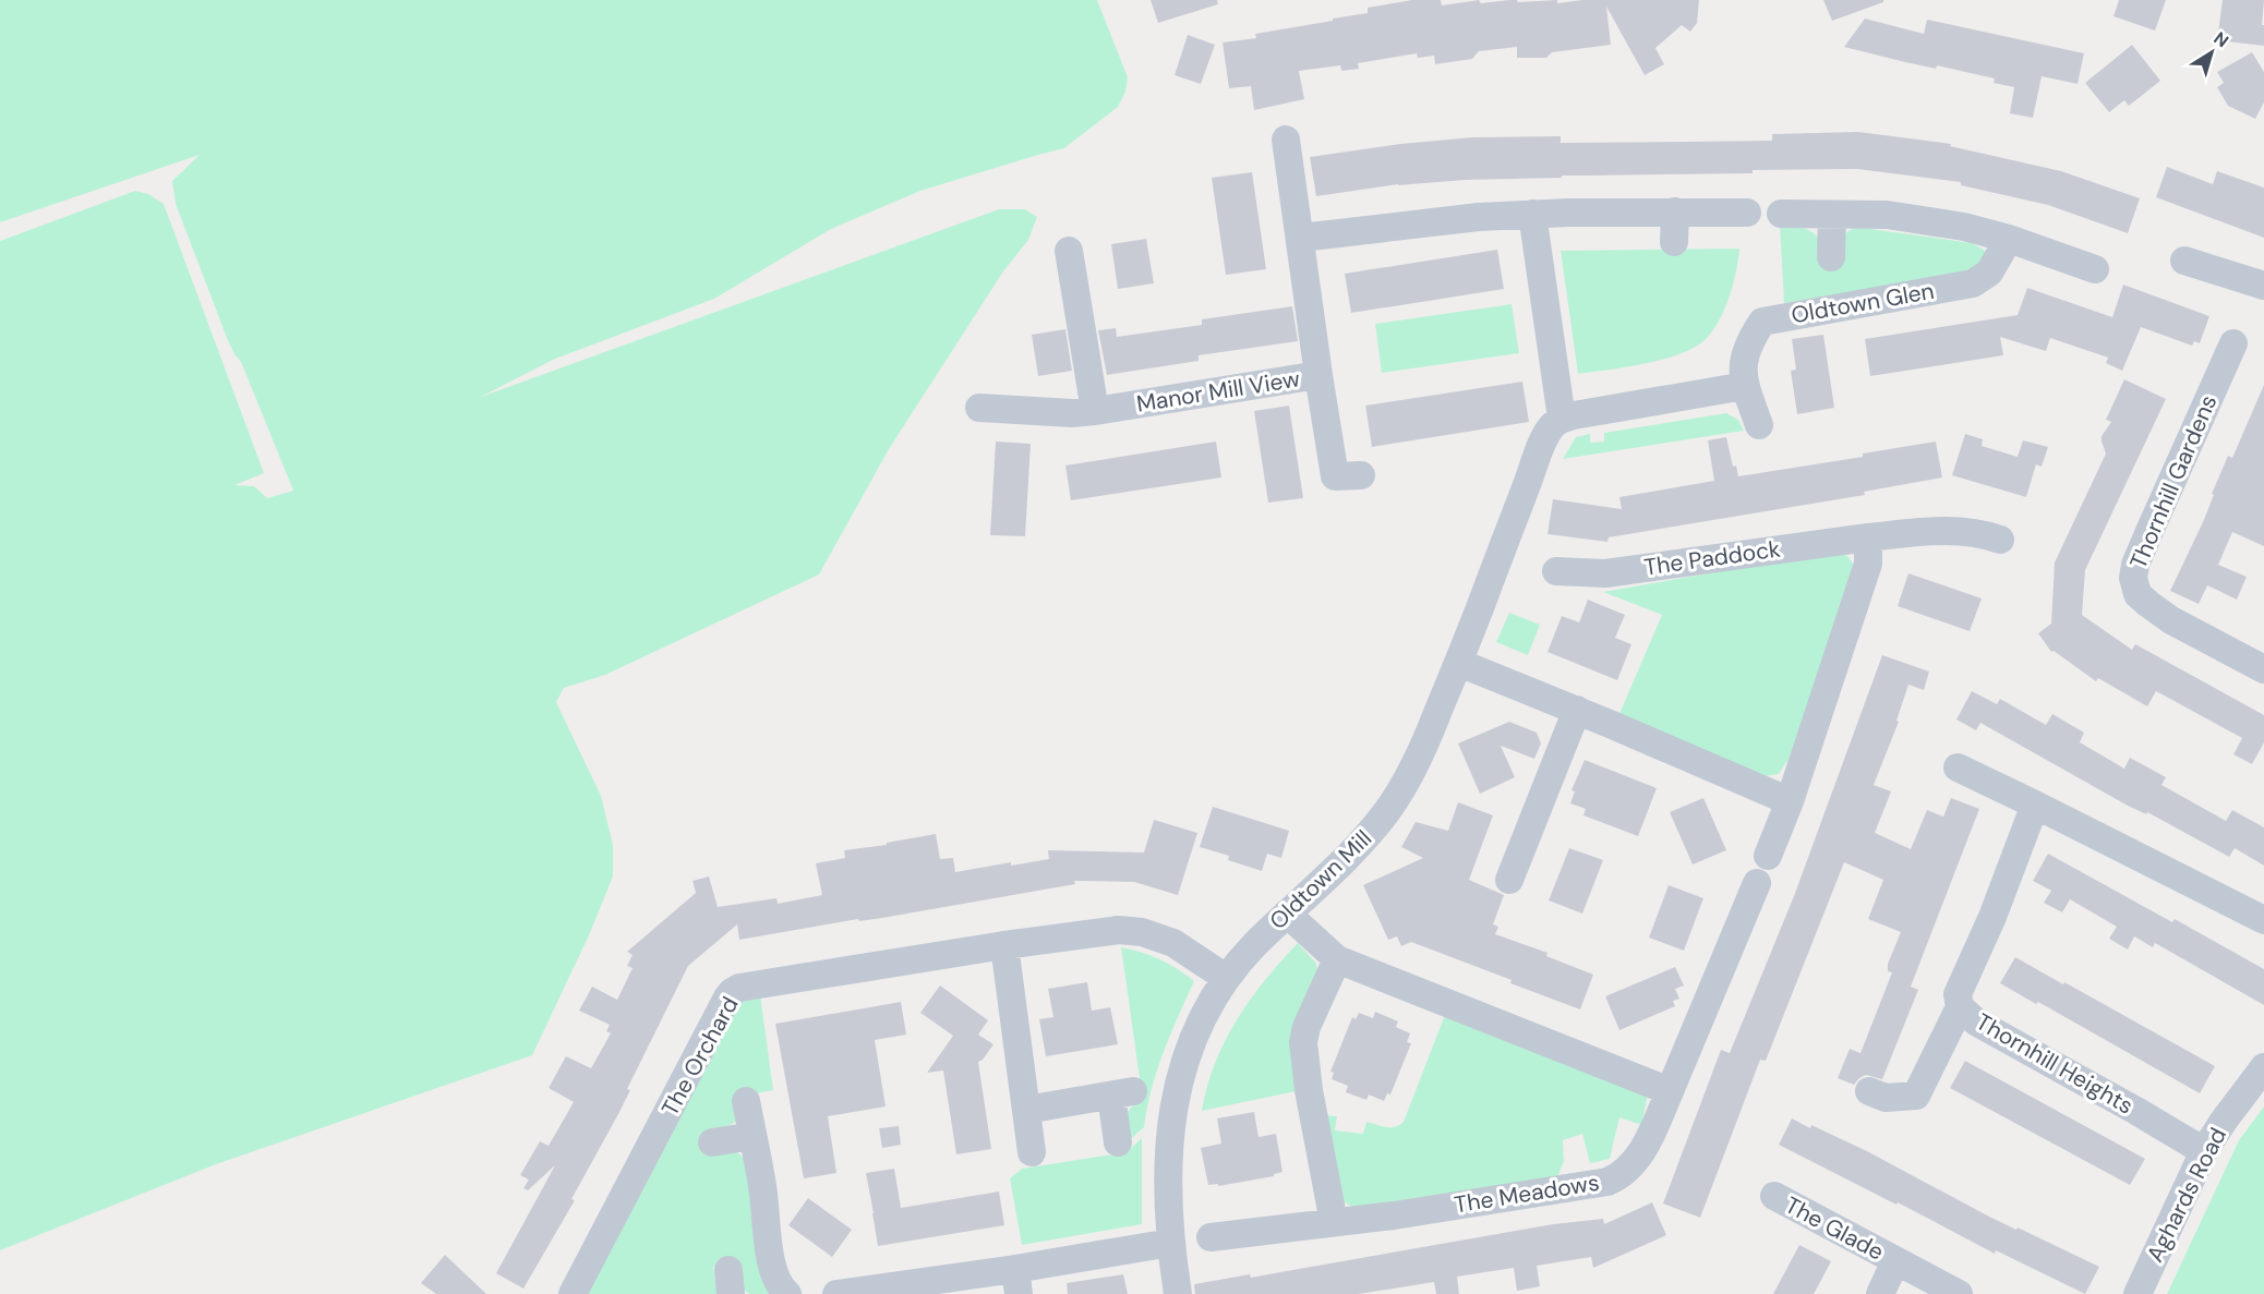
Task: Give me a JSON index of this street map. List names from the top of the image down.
{
  "streets": {
    "street": [
      "Oldtown Glen",
      "Manor Mill View",
      "Thornhill Gardens",
      "The Paddock",
      "Oldtown Mill",
      "The Orchard",
      "Thornhill Heights",
      "The Meadows",
      "Aghards Road",
      "The Glade"
    ]
  },
  "crossings": [
    ["Oldtown Mill", "The Orchard"],
    ["Thornhill Heights", "Aghards Road"]
  ],
  "north": "top right"
}
